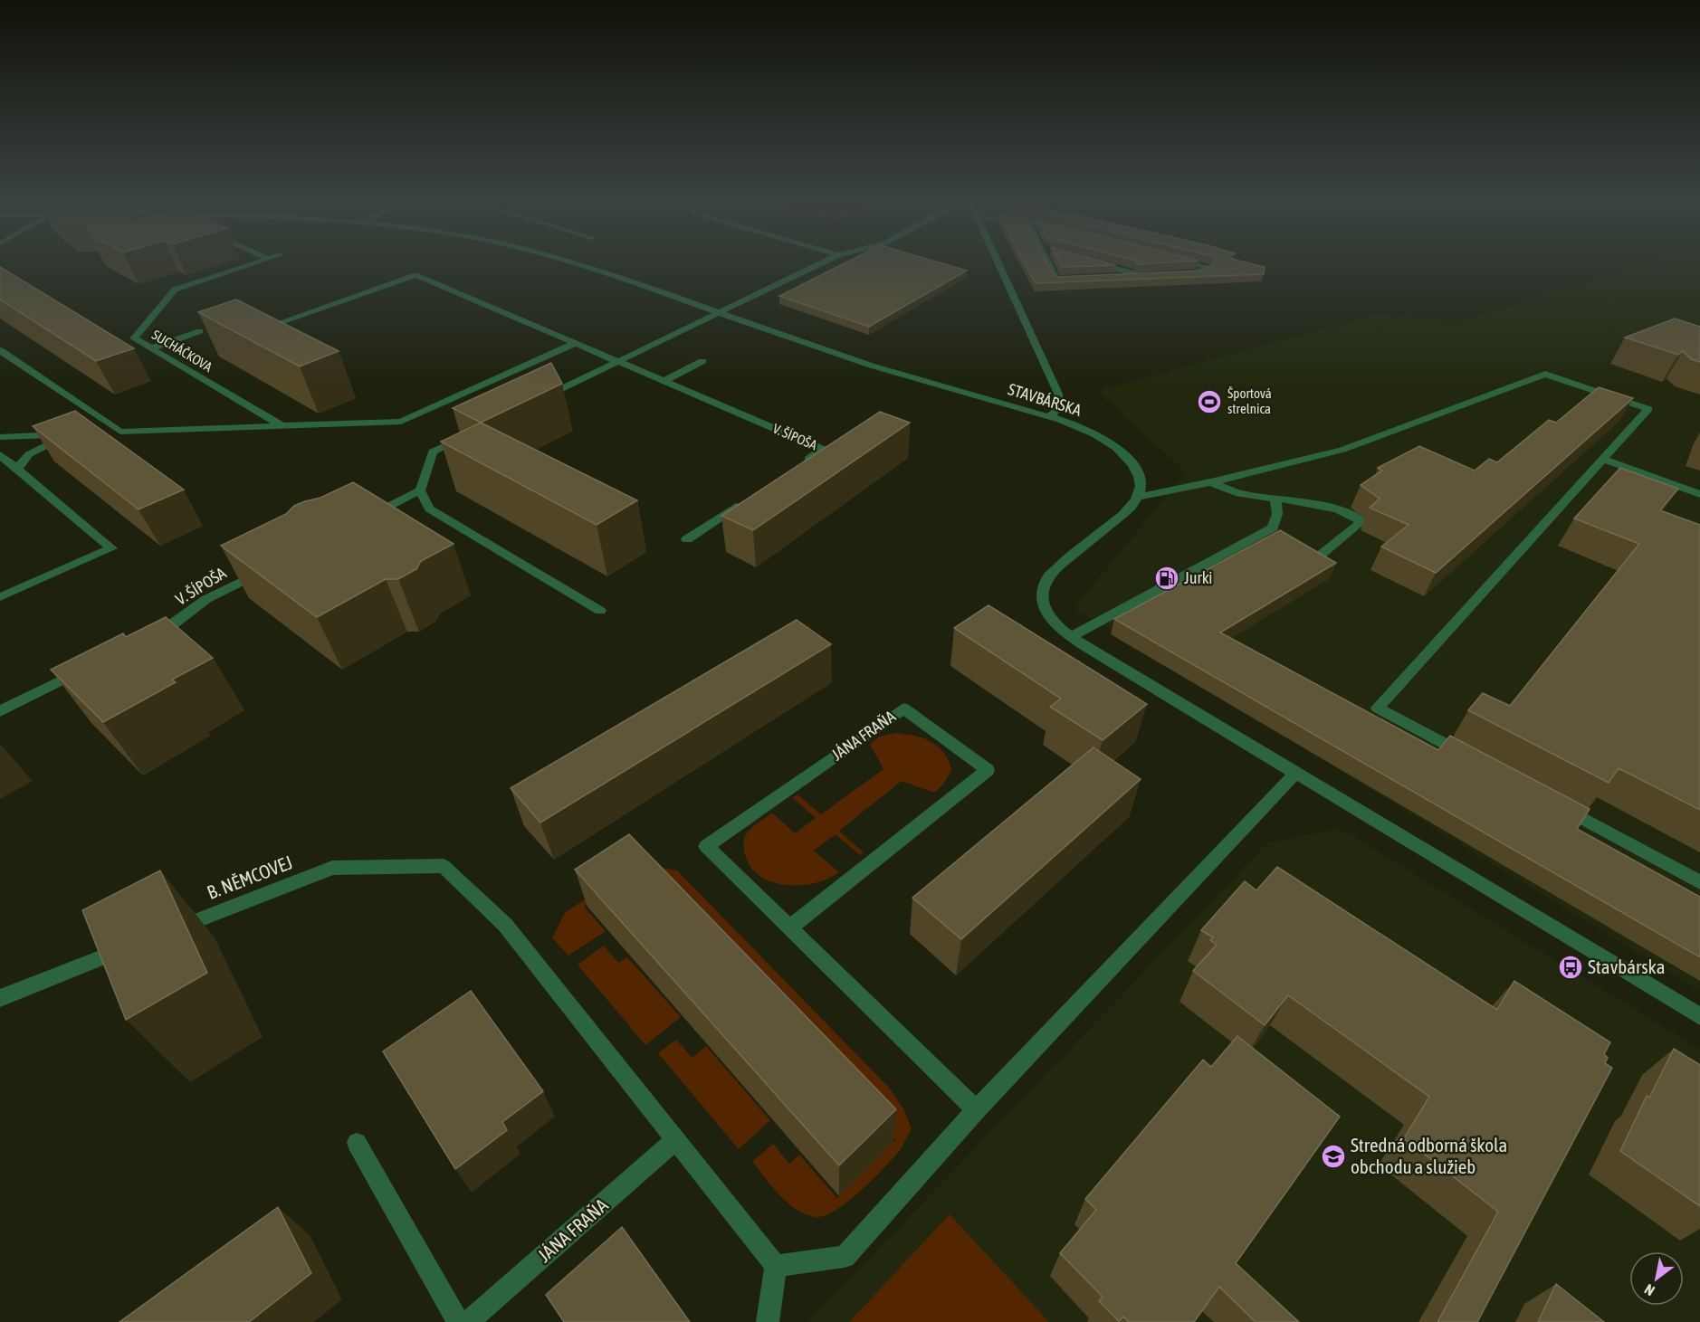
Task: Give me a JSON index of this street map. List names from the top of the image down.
{
  "streets": {
    "street": [
      "SUCHÁČKOVA",
      "STAVBÁRSKA",
      "V. ŠÍPOŠA",
      "JÁNA FRAŇA",
      "B. NĚMCOVEJ"
    ]
  },
  "crossings": [
    ["JÁNA FRAŇA", "B. NĚMCOVEJ"]
  ],
  "places": {
    "sports": ["Športová strelnica"],
    "fuel station": ["Jurki"],
    "bus stop": ["Stavbárska"],
    "school or university": ["Stredná odborná škola obchodu a služieb"]
  },
  "north": "bottom left"
}
